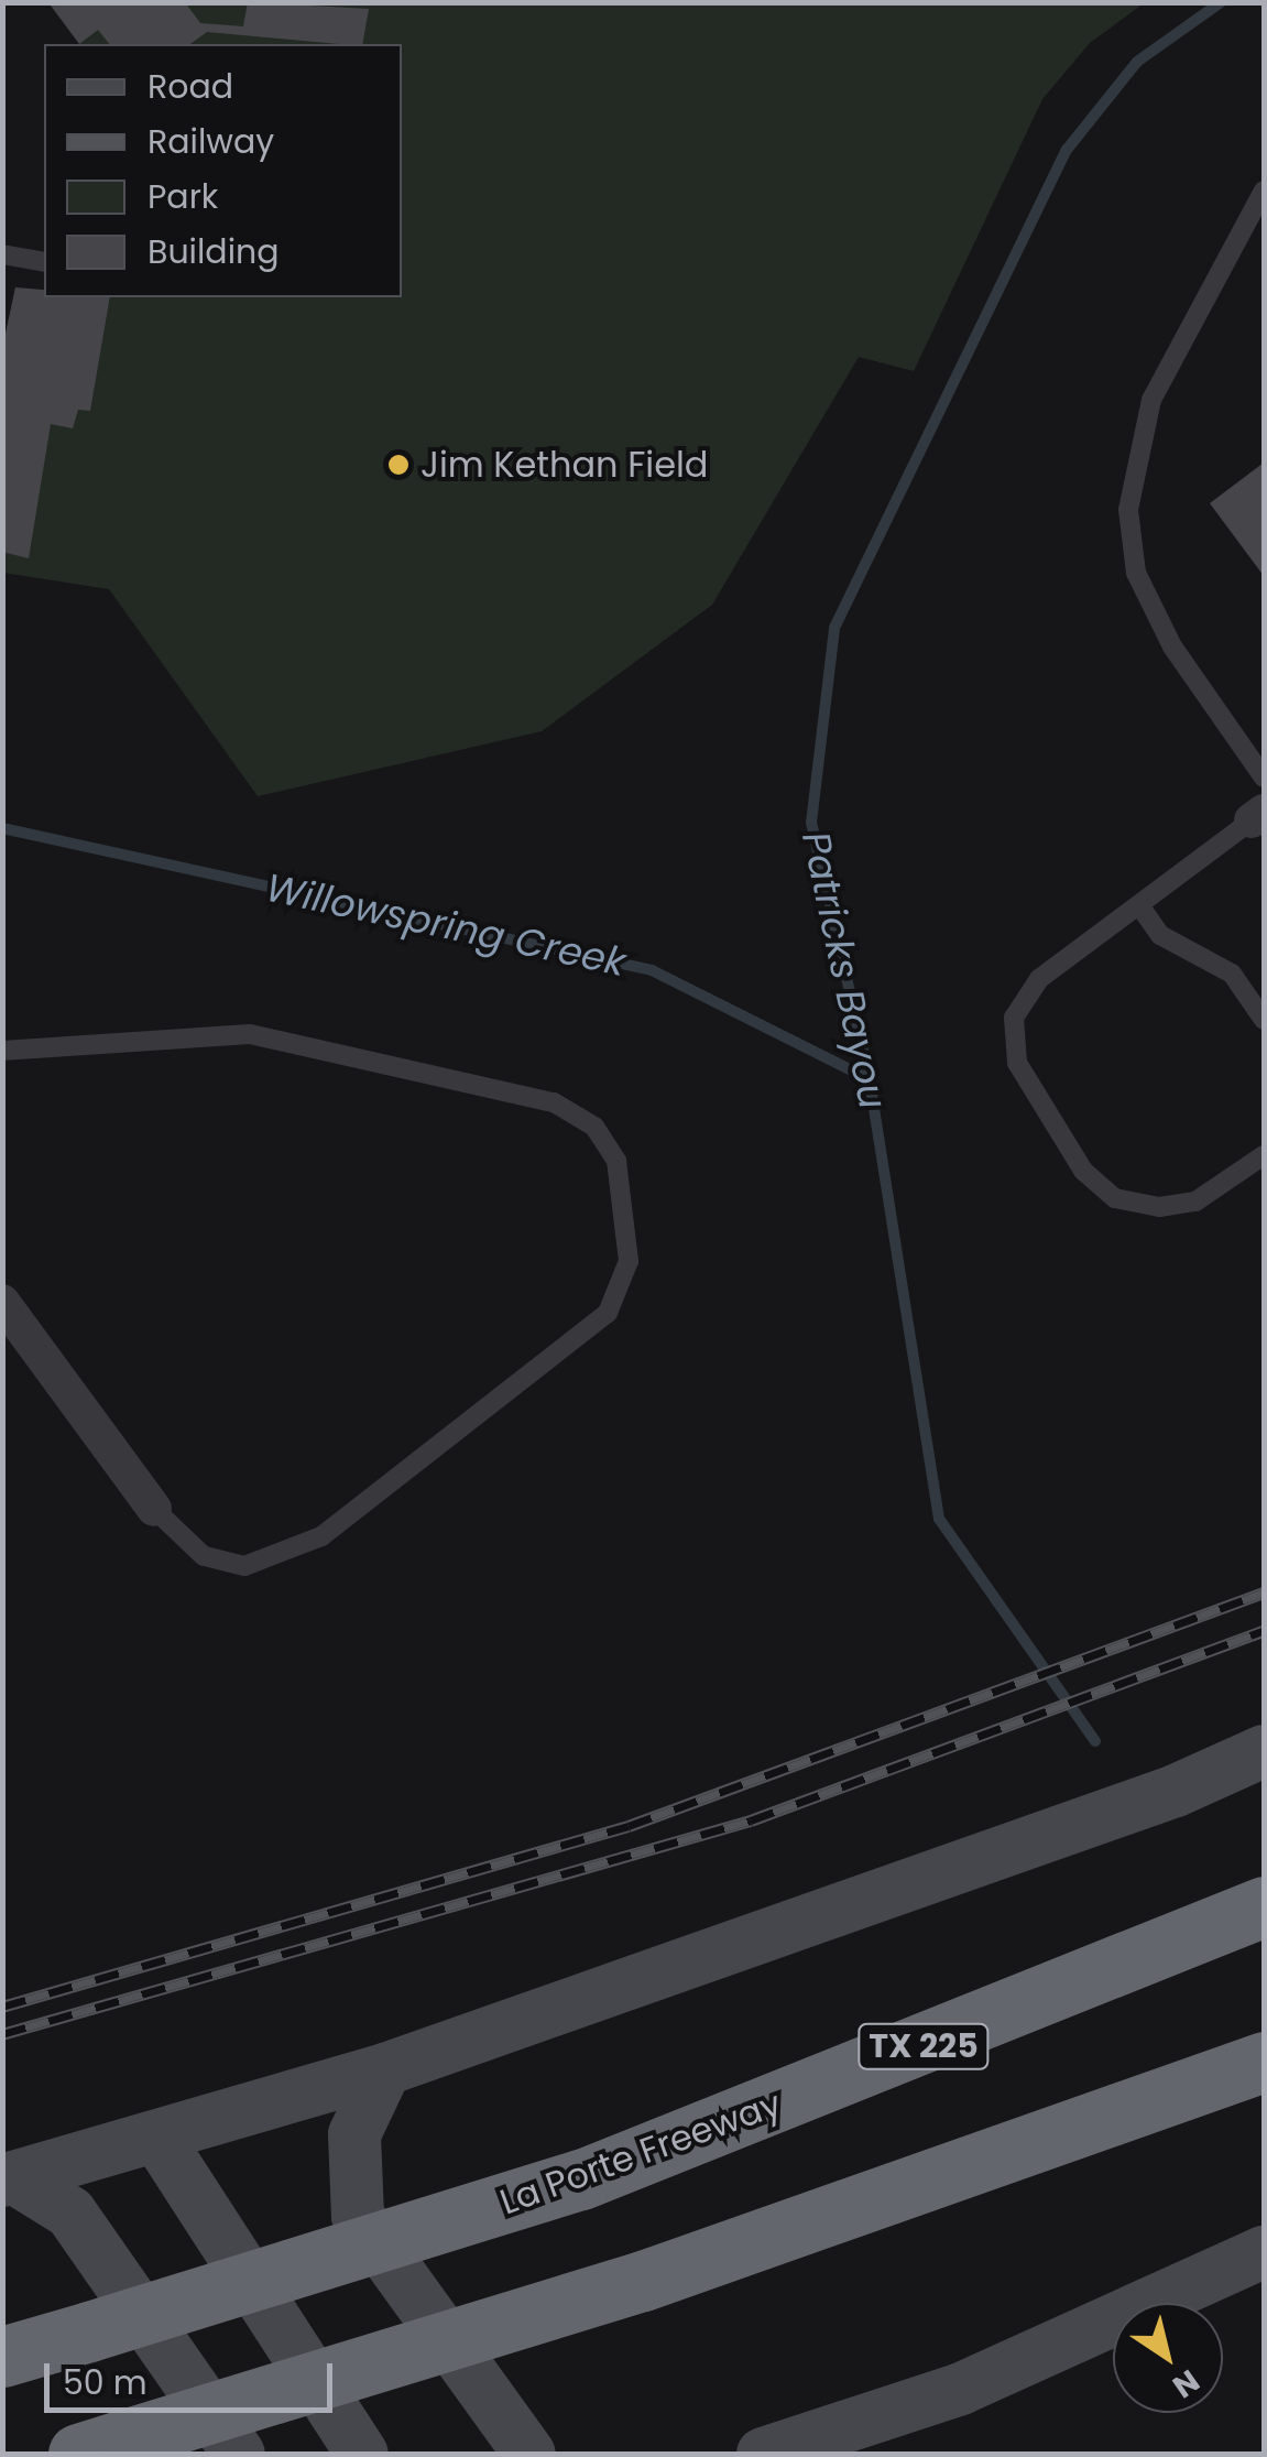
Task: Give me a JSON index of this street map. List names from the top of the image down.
{
  "streets": {
    "highway": ["TX 225", "La Porte Freeway"]
  },
  "water": ["Willowspring Creek", "Patricks Bayou"],
  "places": ["Jim Kethan Field"],
  "legend": [
    "Road",
    "Railway",
    "Park",
    "Building"
  ],
  "scale_bar": "50 m",
  "north": "bottom right"
}
